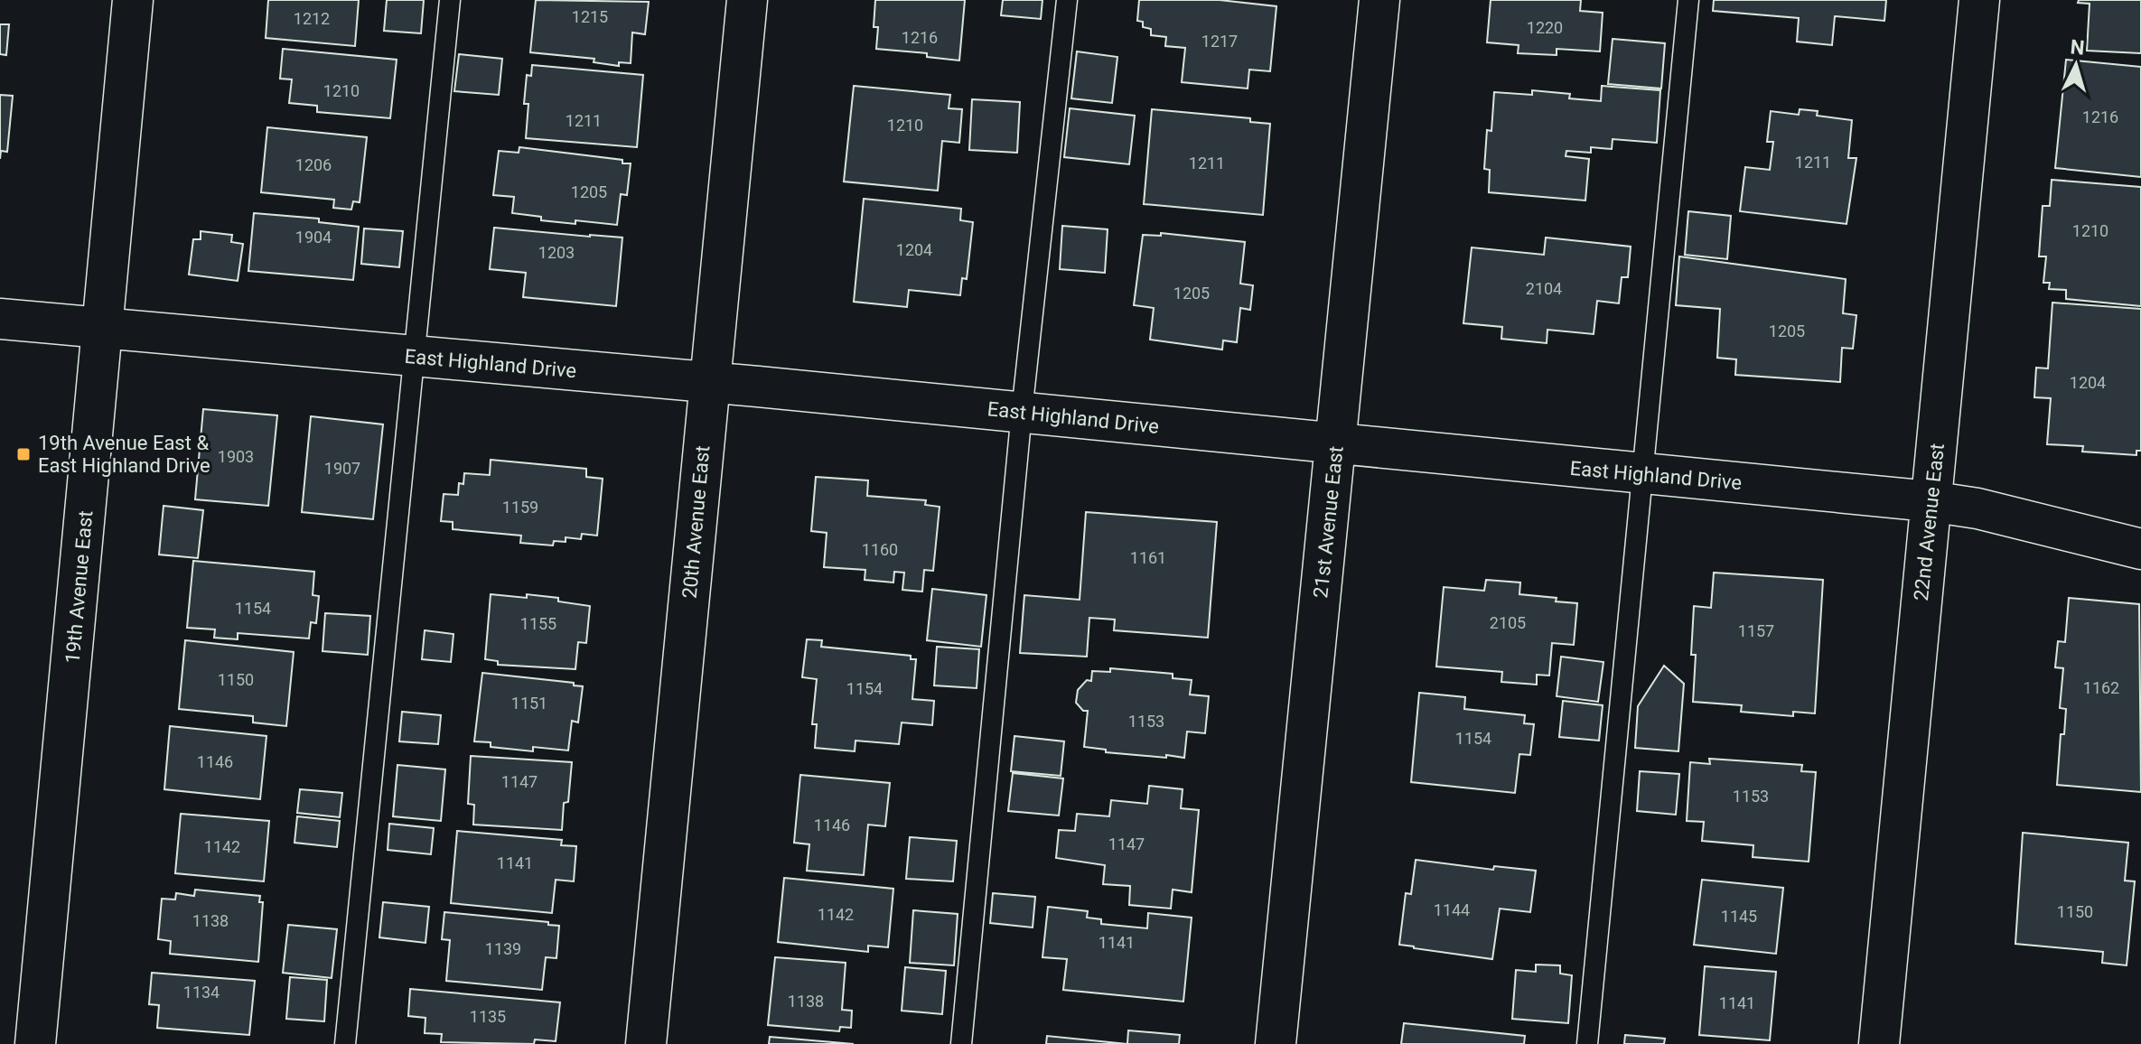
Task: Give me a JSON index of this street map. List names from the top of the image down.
{
  "streets": {
    "street": [
      "East Highland Drive",
      "20th Avenue East",
      "21st Avenue East",
      "22nd Avenue East",
      "19th Avenue East"
    ]
  },
  "crossings": [
    ["East Highland Drive", "20th Avenue East"],
    ["East Highland Drive", "21st Avenue East"],
    ["East Highland Drive", "22nd Avenue East"],
    ["East Highland Drive", "19th Avenue East"]
  ],
  "places": {
    "transit": ["19th Avenue East & East Highland Drive"]
  },
  "house_numbers": [
    "1215",
    "1212",
    "1220",
    "1216",
    "1217",
    "1210",
    "1216",
    "1211",
    "1210",
    "1211",
    "1211",
    "1206",
    "1205",
    "1210",
    "1904",
    "1204",
    "1203",
    "2104",
    "1205",
    "1205",
    "1204",
    "1903",
    "1907",
    "1159",
    "1160",
    "1161",
    "1154",
    "2105",
    "1155",
    "1157",
    "1150",
    "1162",
    "1154",
    "1151",
    "1153",
    "1154",
    "1146",
    "1147",
    "1153",
    "1146",
    "1147",
    "1142",
    "1141",
    "1144",
    "1150",
    "1142",
    "1145",
    "1138",
    "1141",
    "1139",
    "1134",
    "1138",
    "1141",
    "1135"
  ],
  "north": "top"
}
